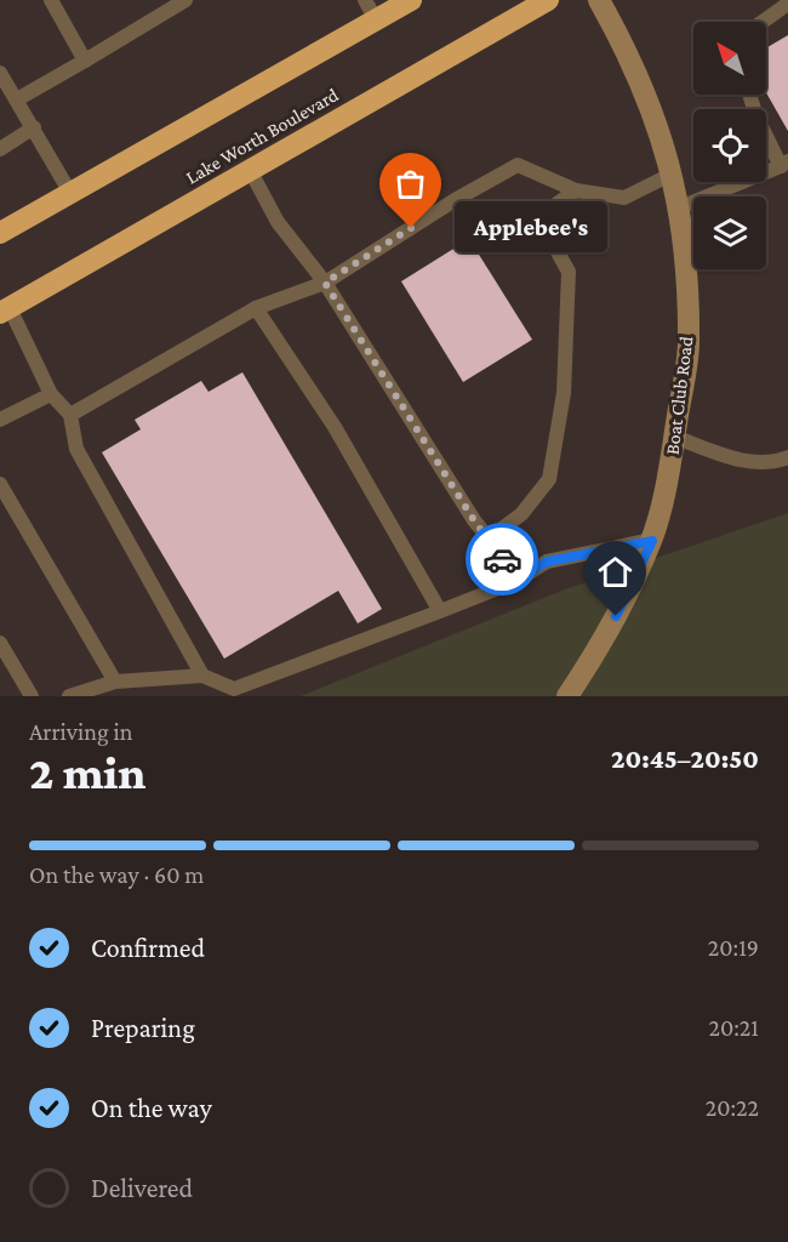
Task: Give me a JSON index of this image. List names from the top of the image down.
{
  "streets": {
    "highway": ["Lake Worth Boulevard"],
    "main road": ["Boat Club Road"]
  },
  "places": ["Applebee's"],
  "north": "top left",
  "page": {
    "bubble": "Applebee's",
    "heading": ["2 min", "Arriving in", "20:45–20:50"],
    "bar": "On the way · 60 m",
    "list": [
      ["Confirmed", "20:19"],
      ["Preparing", "20:21"],
      ["On the way", "20:22"],
      "Delivered"
    ]
  }
}
